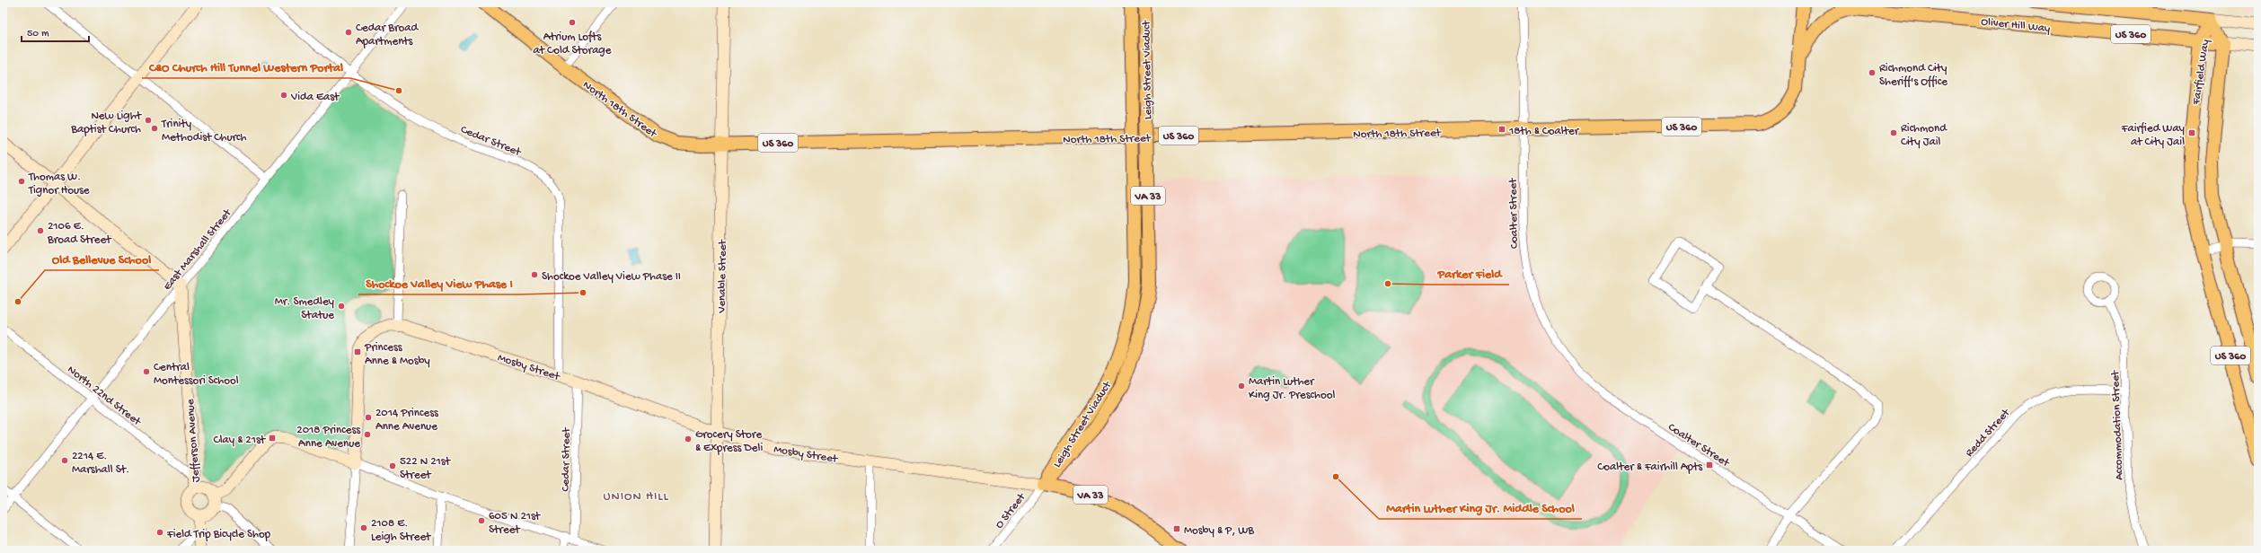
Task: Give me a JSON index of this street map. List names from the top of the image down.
{
  "streets": {
    "main road": [
      "Oliver Hill Way",
      "US 360",
      "Leigh Street Viaduct",
      "Fairfield Way",
      "North 18th Street",
      "VA 33",
      "Mosby Street"
    ],
    "street": [
      "Cedar Street",
      "Coalter Street",
      "East Marshall Street",
      "Venable Street",
      "North 22nd Street",
      "Accommodation Street",
      "Redd Street",
      "Jefferson Avenue",
      "O Street"
    ]
  },
  "crossings": [
    ["Oliver Hill Way", "Fairfield Way"],
    ["Oliver Hill Way", "North 18th Street"],
    ["Leigh Street Viaduct", "Mosby Street"],
    ["Leigh Street Viaduct", "O Street"],
    ["North 18th Street", "Coalter Street"],
    ["North 18th Street", "Venable Street"],
    ["Cedar Street", "East Marshall Street"],
    ["Cedar Street", "Mosby Street"],
    ["East Marshall Street", "North 22nd Street"],
    ["East Marshall Street", "Jefferson Avenue"],
    ["Venable Street", "Mosby Street"],
    ["Mosby Street", "O Street"],
    ["North 22nd Street", "Jefferson Avenue"],
    ["Accommodation Street", "Redd Street"]
  ],
  "districts": ["UNION HILL"],
  "places": {
    "other": [
      "Atrium Lofts at Cold Storage",
      "Cedar Broad Apartments",
      "Richmond City Sheriff's Office",
      "C&O Church Hill Tunnel Western Portal",
      "Vida East",
      "New Light Baptist Church",
      "Trinity Methodist Church",
      "Richmond City Jail",
      "Thomas W. Tignor House",
      "2106 E. Broad Street",
      "Shockoe Valley View Phase II",
      "Parker Field",
      "Shockoe Valley View Phase I",
      "Old Bellevue School",
      "Mr. Smedley Statue",
      "Central Montessori School",
      "Martin Luther King Jr. Preschool",
      "2014 Princess Anne Avenue",
      "2018 Princess Anne Avenue",
      "Grocery Store & Express Deli",
      "2214 E. Marshall St.",
      "522 N 21st Street",
      "Martin Luther King Jr. Middle School",
      "605 N 21st Street",
      "2108 E. Leigh Street",
      "Field Trip Bicycle Shop"
    ],
    "transit": [
      "18th & Coalter",
      "Fairfied Way at City Jail",
      "Princess Anne & Mosby",
      "Clay & 21st",
      "Coalter & Fairhill Apts",
      "Mosby & P, WB"
    ]
  },
  "scale_bar": "50 m"
}
